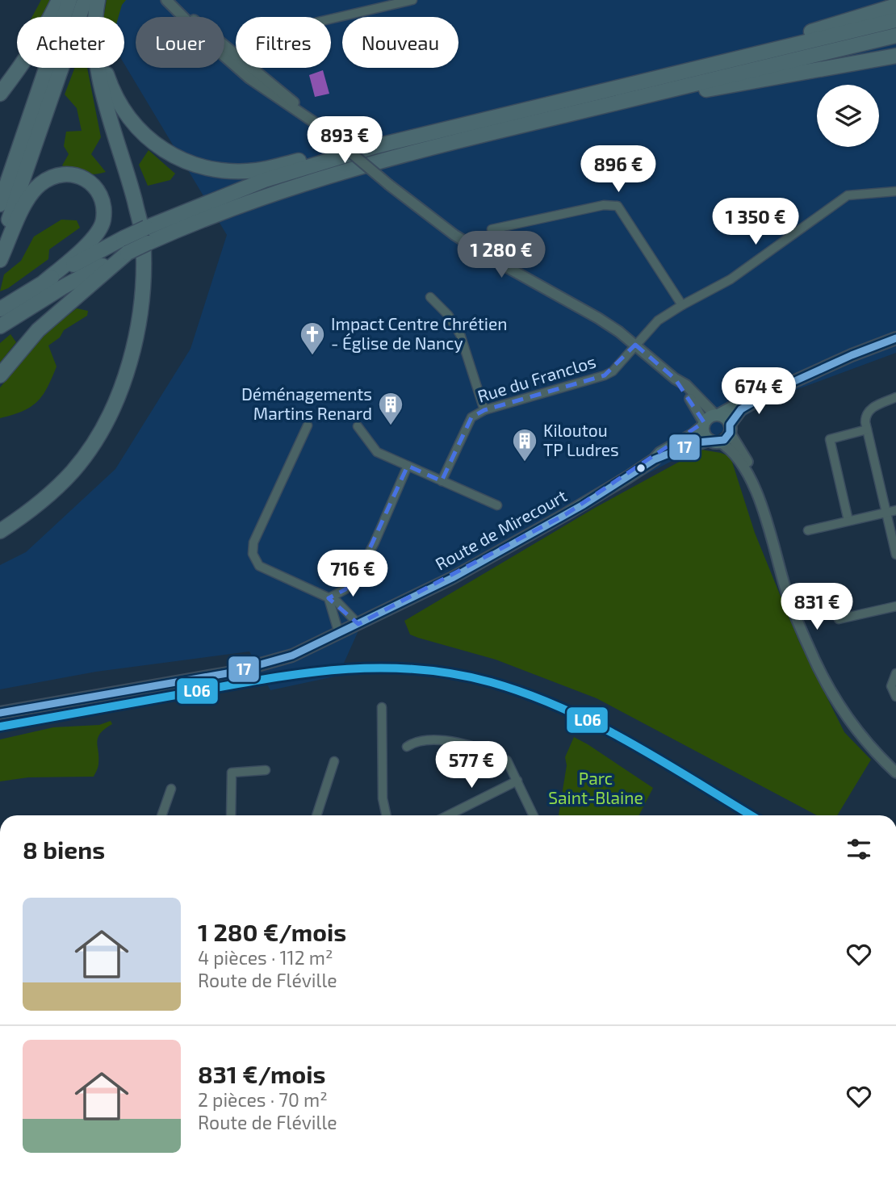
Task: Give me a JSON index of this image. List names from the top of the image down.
{
  "streets": {
    "main road": ["Route de Mirecourt"],
    "street": ["Rue du Franclos"]
  },
  "parks": ["Parc Saint-Blaine"],
  "places": {
    "church": ["Impact Centre Chrétien - Église de Nancy"],
    "building": ["Déménagements Martins Renard", "Kiloutou TP Ludres"]
  },
  "lines": ["transit line 17", "transit line L06"],
  "page": {
    "chip": [
      "Acheter",
      "Louer",
      "Filtres",
      "Nouveau"
    ],
    "price": [
      "893 €",
      "896 €",
      "1 350 €",
      "1 280 €",
      "674 €",
      "716 €",
      "831 €",
      "577 €"
    ],
    "heading": "8 biens",
    "list": [
      {
        "name": "1 280 €/mois",
        "note": "4 pièces · 112 m² · Route de Fléville"
      },
      {
        "name": "831 €/mois",
        "note": "2 pièces · 70 m² · Route de Fléville"
      }
    ]
  }
}
